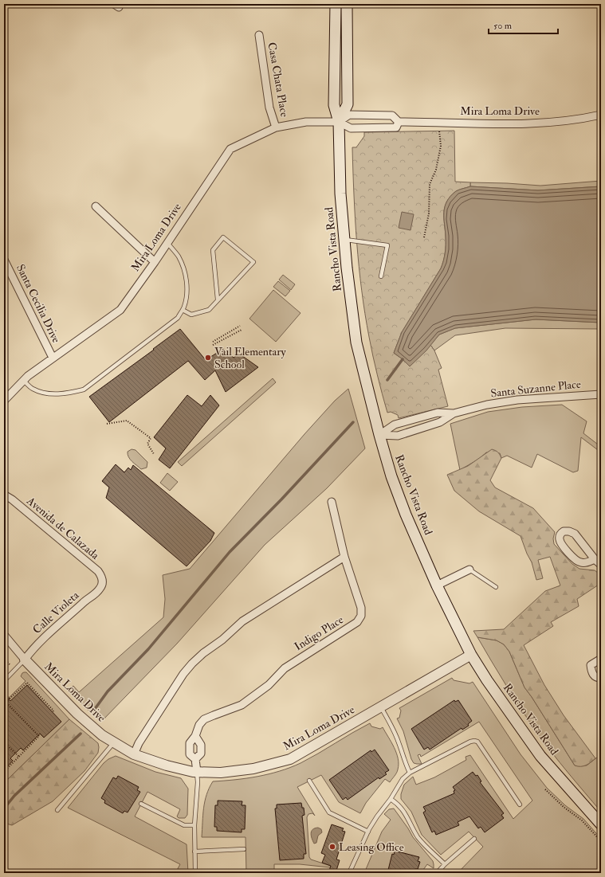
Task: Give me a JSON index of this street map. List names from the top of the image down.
{
  "streets": {
    "main road": ["Rancho Vista Road"],
    "street": [
      "Casa Chata Place",
      "Mira Loma Drive",
      "Santa Cecilia Drive",
      "Santa Suzanne Place",
      "Avenida de Calazada",
      "Calle Violeta",
      "Indigo Place"
    ]
  },
  "crossings": [
    ["Casa Chata Place", "Mira Loma Drive"],
    ["Mira Loma Drive", "Rancho Vista Road"],
    ["Mira Loma Drive", "Santa Cecilia Drive"],
    ["Mira Loma Drive", "Calle Violeta"],
    ["Mira Loma Drive", "Indigo Place"],
    ["Rancho Vista Road", "Santa Suzanne Place"],
    ["Avenida de Calazada", "Calle Violeta"]
  ],
  "places": ["Vail Elementary School", "Leasing Office"],
  "scale_bar": "50 m"
}
